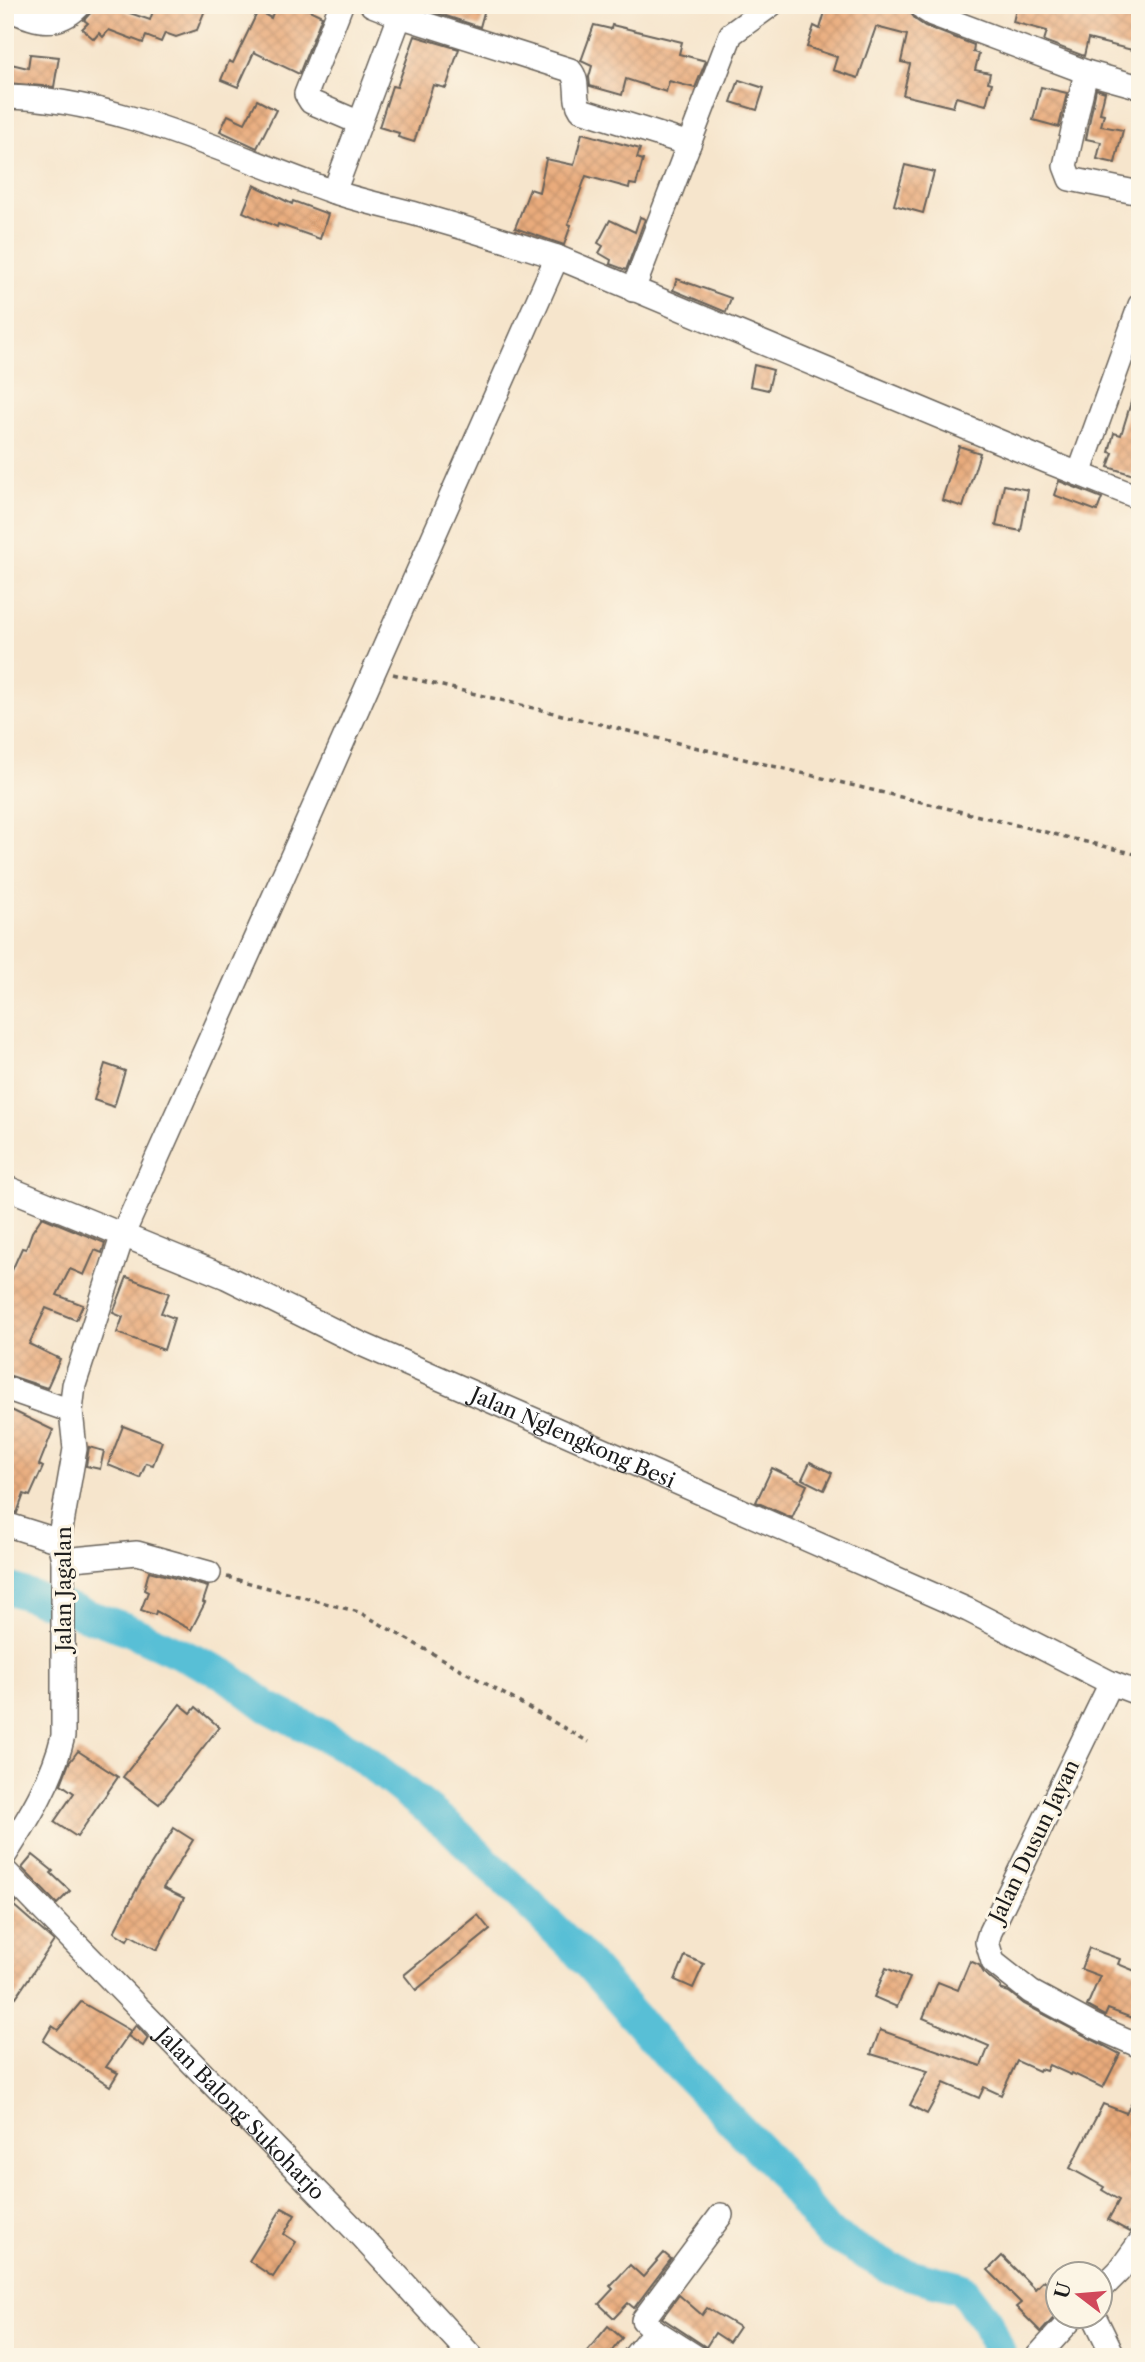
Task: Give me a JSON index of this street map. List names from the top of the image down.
{
  "streets": {
    "street": [
      "Jalan Nglengkong Besi",
      "Jalan Jagalan",
      "Jalan Dusun Jayan",
      "Jalan Balong Sukoharjo"
    ]
  },
  "crossings": [
    ["Jalan Nglengkong Besi", "Jalan Jagalan"],
    ["Jalan Nglengkong Besi", "Jalan Dusun Jayan"]
  ],
  "north": "left"
}
